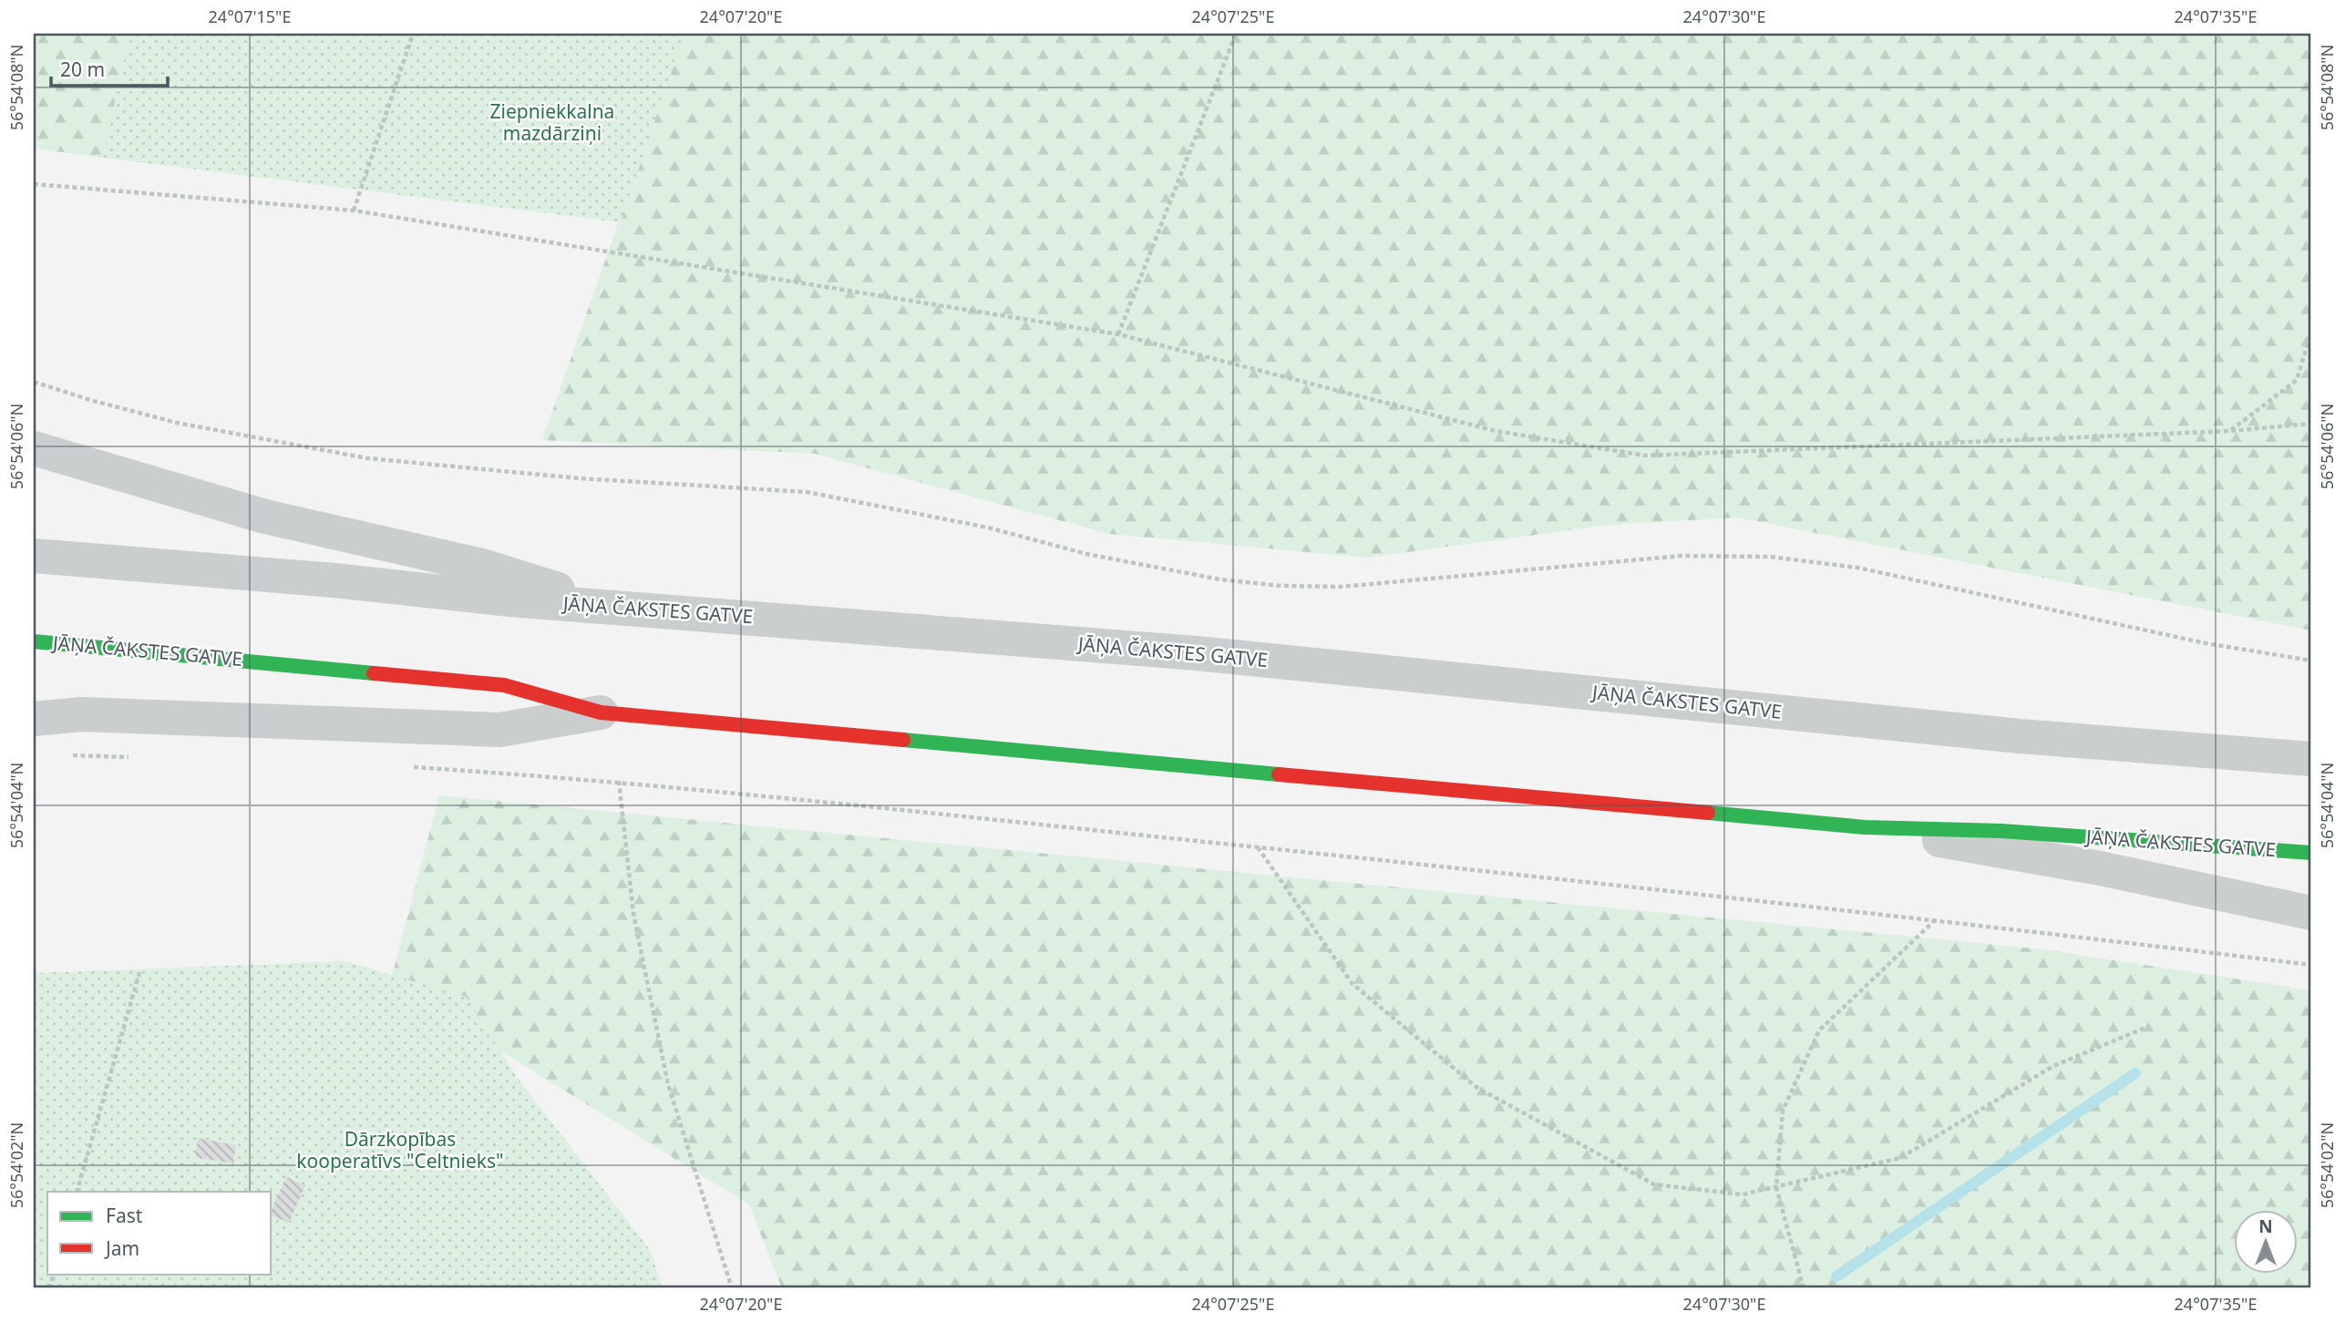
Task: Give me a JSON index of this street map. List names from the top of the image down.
{
  "streets": {
    "street": ["JĀŅA ČAKSTES GATVE"]
  },
  "parks": ["Ziepniekkalna mazdārziņi", "Dārzkopības kooperatīvs \"Celtnieks\""],
  "legend": ["Fast", "Jam"],
  "scale_bar": "20 m",
  "north": "top",
  "coordinates": [
    "24°07'15\"E",
    "24°07'20\"E",
    "24°07'25\"E",
    "24°07'30\"E",
    "24°07'35\"E",
    "56°54'08\"N",
    "56°54'06\"N",
    "56°54'04\"N",
    "56°54'02\"N"
  ]
}
